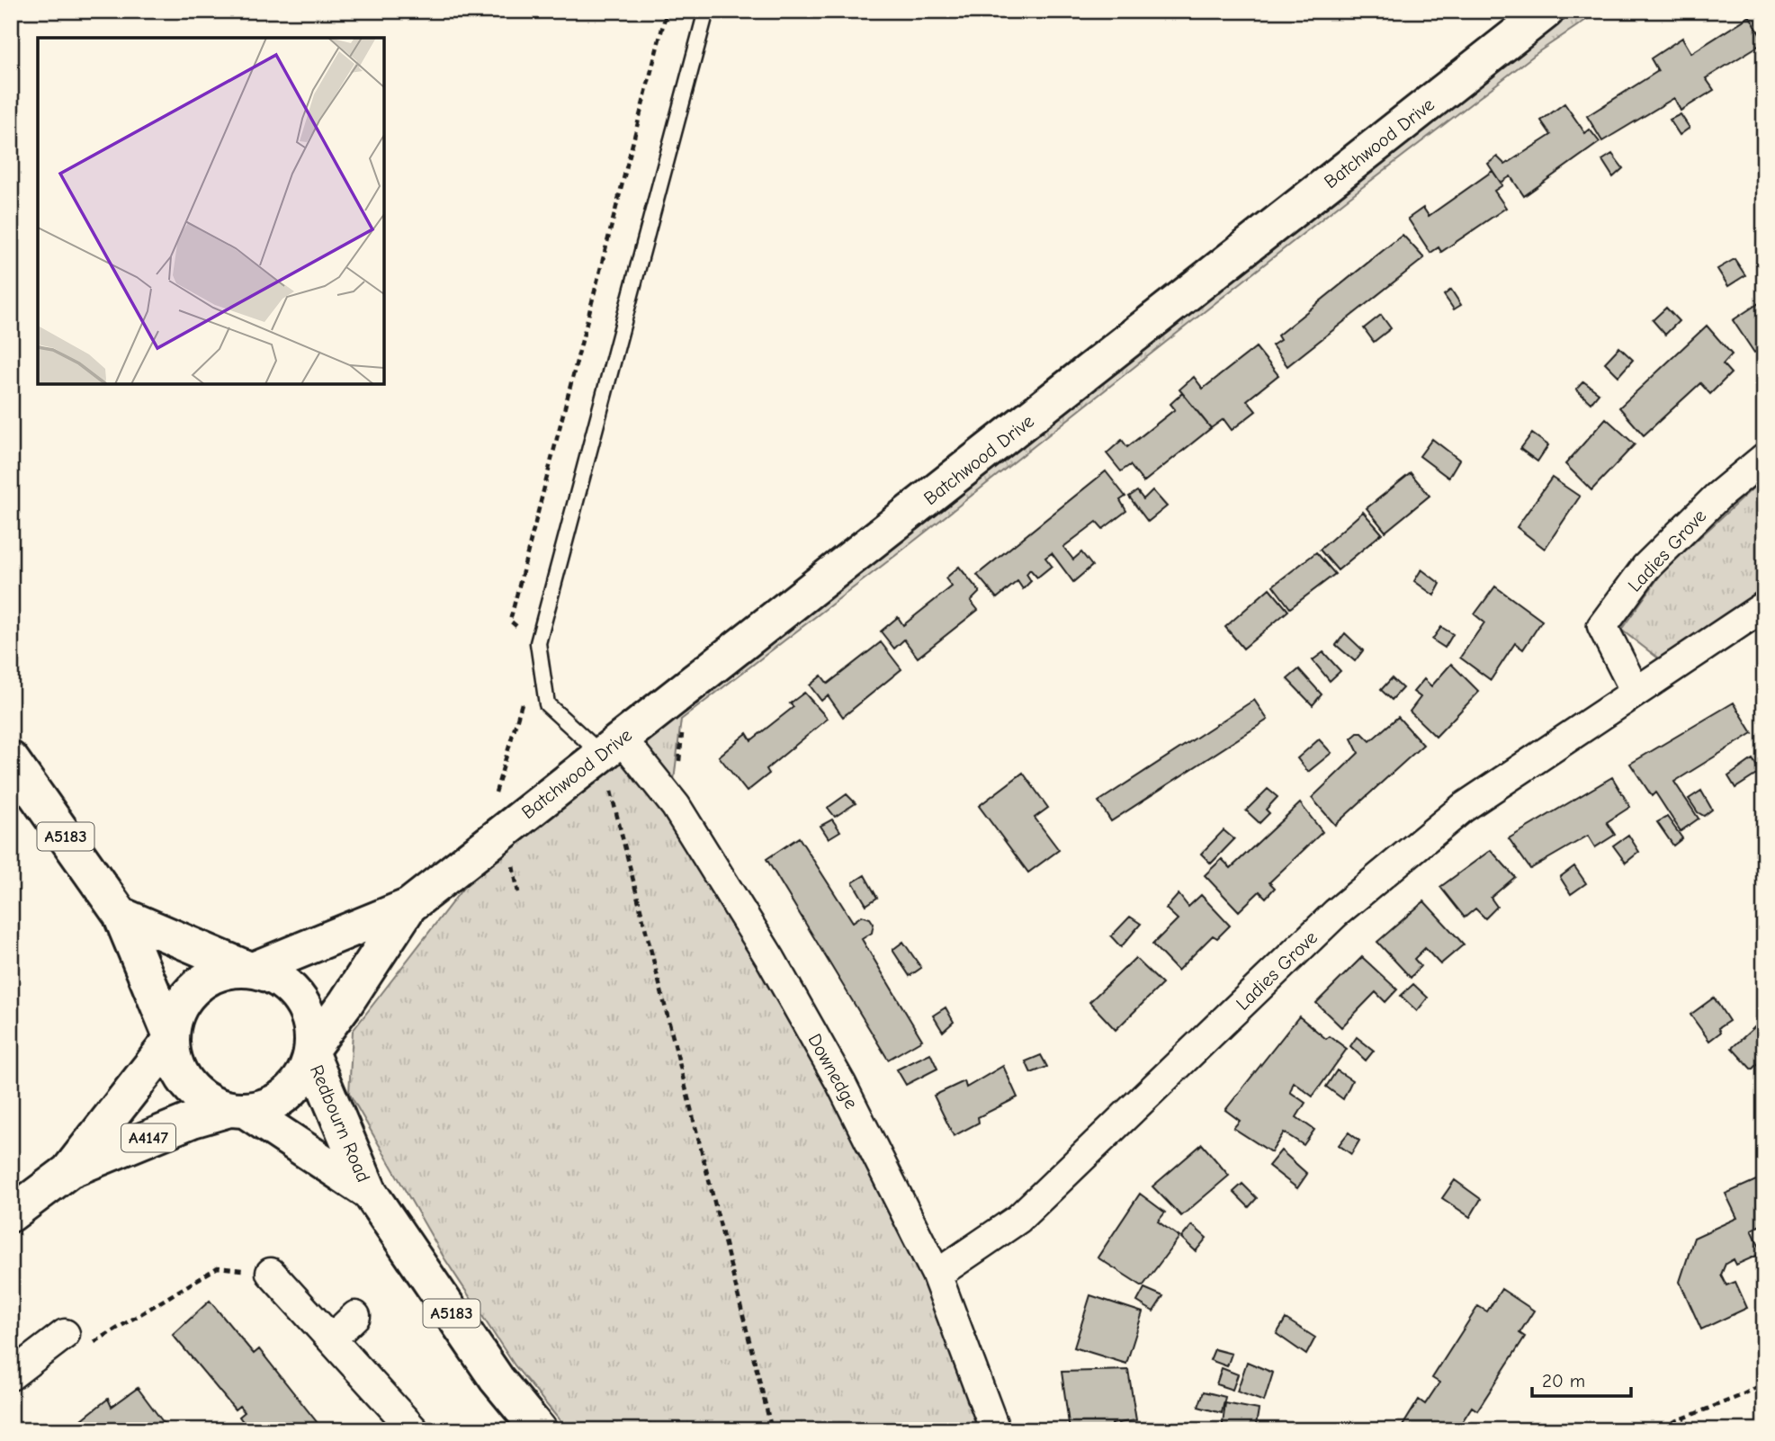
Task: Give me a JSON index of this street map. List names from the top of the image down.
{
  "streets": {
    "main road": [
      "Batchwood Drive",
      "A5183",
      "Redbourn Road",
      "A4147"
    ],
    "street": ["Ladies Grove", "Downedge"]
  },
  "crossings": [
    ["Batchwood Drive", "A5183"],
    ["Batchwood Drive", "Downedge"],
    ["Batchwood Drive", "Redbourn Road"],
    ["Batchwood Drive", "A4147"],
    ["Ladies Grove", "Downedge"],
    ["A5183", "Redbourn Road"],
    ["A5183", "A4147"],
    ["Redbourn Road", "A4147"]
  ],
  "scale_bar": "20 m"
}
